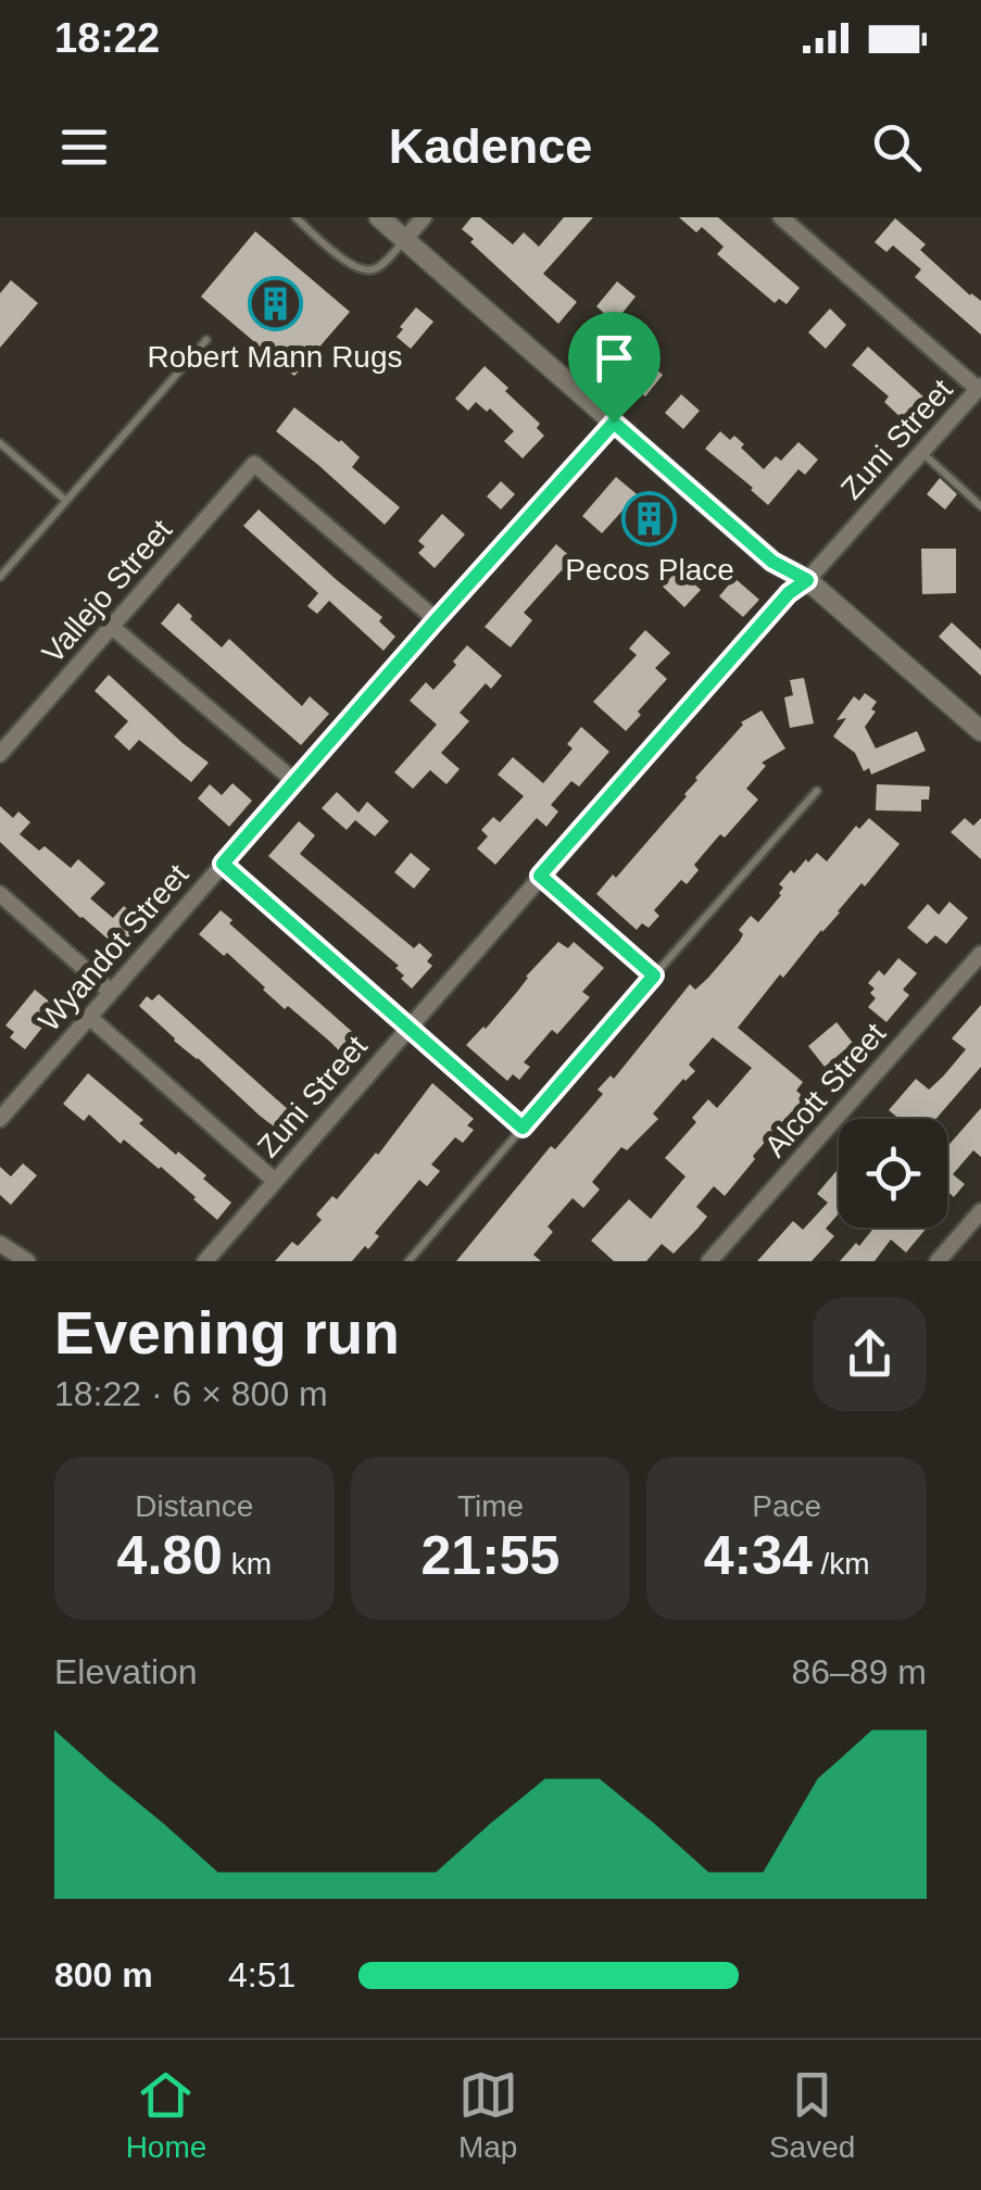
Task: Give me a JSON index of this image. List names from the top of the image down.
{
  "streets": {
    "street": [
      "Zuni Street",
      "Vallejo Street",
      "Wyandot Street",
      "Alcott Street"
    ]
  },
  "crossings": [
    ["Vallejo Street", "Wyandot Street"]
  ],
  "places": {
    "building": ["Robert Mann Rugs", "Pecos Place"]
  },
  "page": {
    "status": "18:22",
    "header": "Kadence",
    "heading": ["Evening run", "18:22 · 6 × 800 m"],
    "stats": [
      ["Distance", "4.80 km"],
      ["Time", "21:55"],
      ["Pace", "4:34 /km"]
    ],
    "chart": ["Elevation", "86–89 m"],
    "list": [
      {
        "name": "800 m",
        "note": "4:51"
      }
    ],
    "tabs": ["Home", "Map", "Saved"]
  }
}
